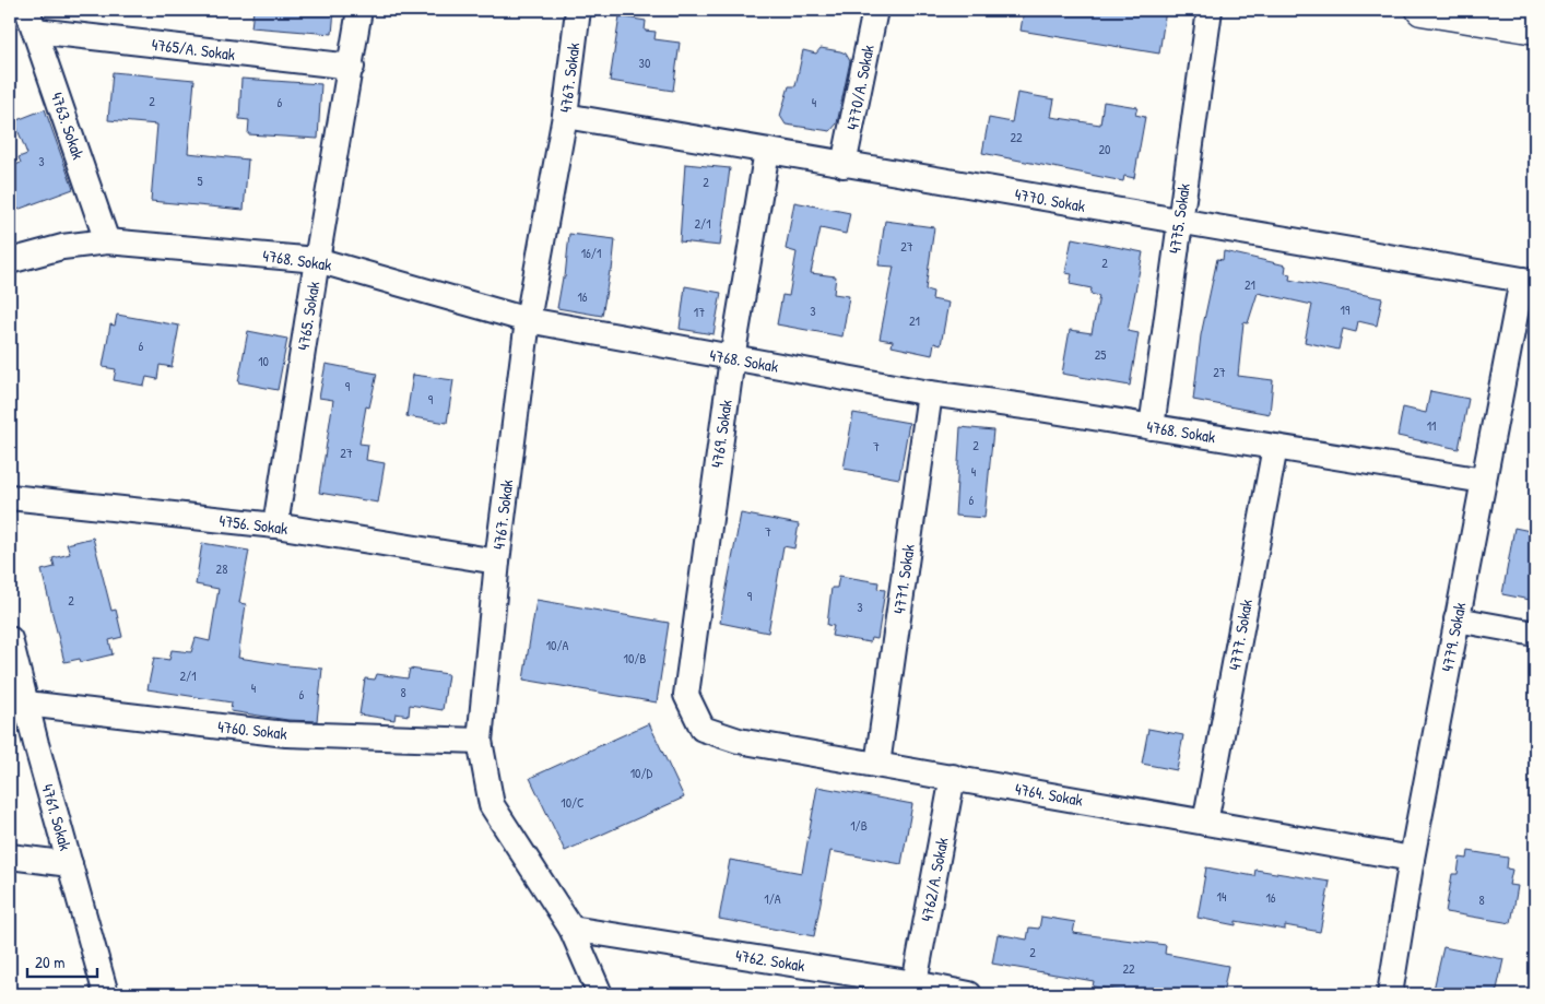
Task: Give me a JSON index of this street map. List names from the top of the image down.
{
  "streets": {
    "street": [
      "4765/A. Sokak",
      "4767. Sokak",
      "4770/A. Sokak",
      "4763. Sokak",
      "4770. Sokak",
      "4775. Sokak",
      "4768. Sokak",
      "4765. Sokak",
      "4769. Sokak",
      "4756. Sokak",
      "4771. Sokak",
      "4777. Sokak",
      "4779. Sokak",
      "4760. Sokak",
      "4764. Sokak",
      "4761. Sokak",
      "4762/A. Sokak",
      "4762. Sokak"
    ]
  },
  "crossings": [
    ["4765/A. Sokak", "4763. Sokak"],
    ["4765/A. Sokak", "4765. Sokak"],
    ["4767. Sokak", "4770. Sokak"],
    ["4767. Sokak", "4768. Sokak"],
    ["4767. Sokak", "4756. Sokak"],
    ["4767. Sokak", "4760. Sokak"],
    ["4767. Sokak", "4762. Sokak"],
    ["4770/A. Sokak", "4770. Sokak"],
    ["4763. Sokak", "4768. Sokak"],
    ["4770. Sokak", "4775. Sokak"],
    ["4770. Sokak", "4769. Sokak"],
    ["4770. Sokak", "4779. Sokak"],
    ["4775. Sokak", "4768. Sokak"],
    ["4768. Sokak", "4765. Sokak"],
    ["4768. Sokak", "4769. Sokak"],
    ["4768. Sokak", "4771. Sokak"],
    ["4768. Sokak", "4777. Sokak"],
    ["4768. Sokak", "4779. Sokak"],
    ["4765. Sokak", "4756. Sokak"],
    ["4769. Sokak", "4764. Sokak"],
    ["4771. Sokak", "4764. Sokak"],
    ["4777. Sokak", "4764. Sokak"],
    ["4779. Sokak", "4764. Sokak"],
    ["4760. Sokak", "4761. Sokak"],
    ["4764. Sokak", "4762/A. Sokak"],
    ["4762/A. Sokak", "4762. Sokak"]
  ],
  "house_numbers": [
    "30",
    "2",
    "6",
    "4",
    "22",
    "20",
    "3",
    "5",
    "2",
    "2/1",
    "27",
    "16/1",
    "2",
    "21",
    "16",
    "19",
    "3",
    "17",
    "21",
    "6",
    "25",
    "10",
    "27",
    "9",
    "9",
    "11",
    "2",
    "7",
    "27",
    "4",
    "6",
    "7",
    "28",
    "9",
    "2",
    "3",
    "10/A",
    "10/B",
    "2/1",
    "4",
    "8",
    "6",
    "10/D",
    "10/C",
    "1/B",
    "14",
    "16",
    "1/A",
    "8",
    "2",
    "22"
  ],
  "scale_bar": "20 m"
}
